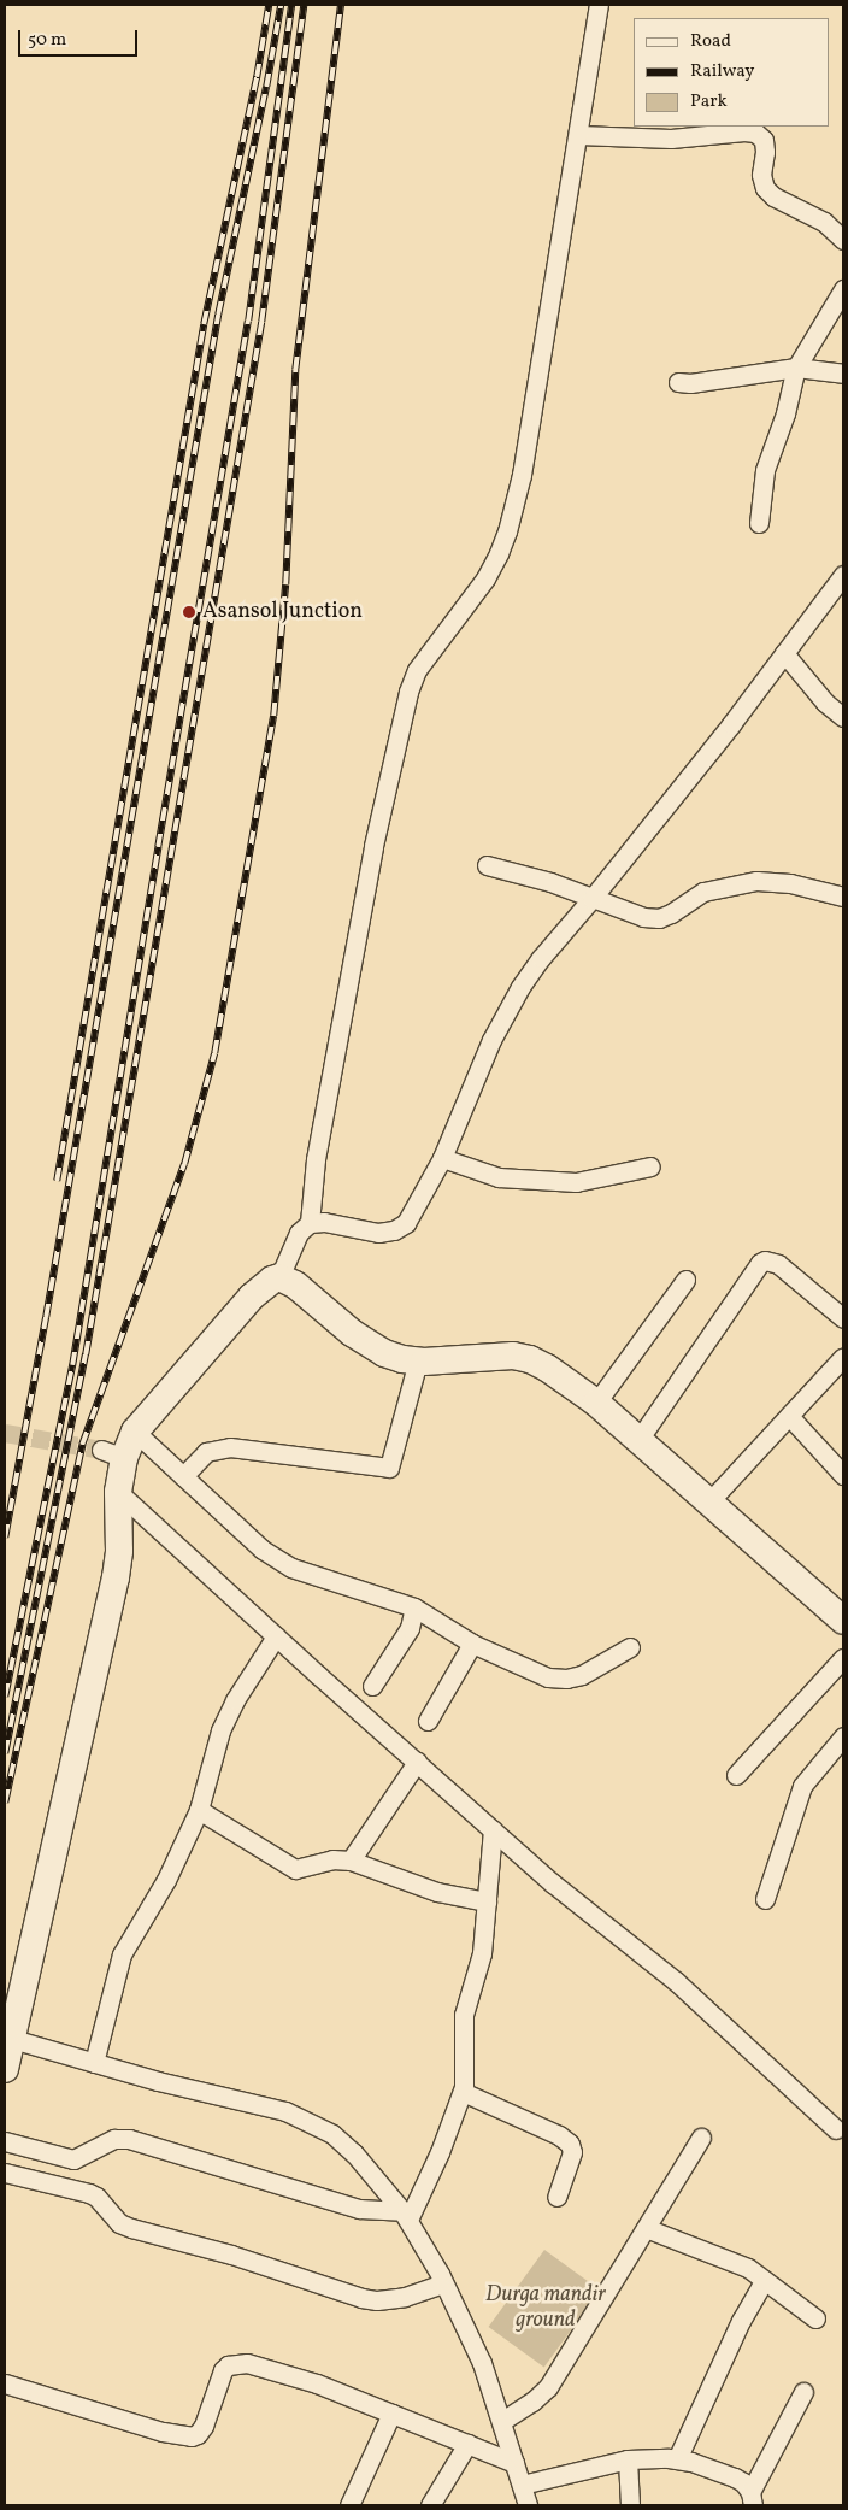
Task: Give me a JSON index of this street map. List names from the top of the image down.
{
  "parks": ["Durga mandir ground"],
  "places": ["Asansol Junction"],
  "legend": ["Road", "Railway", "Park"],
  "scale_bar": "50 m"
}
